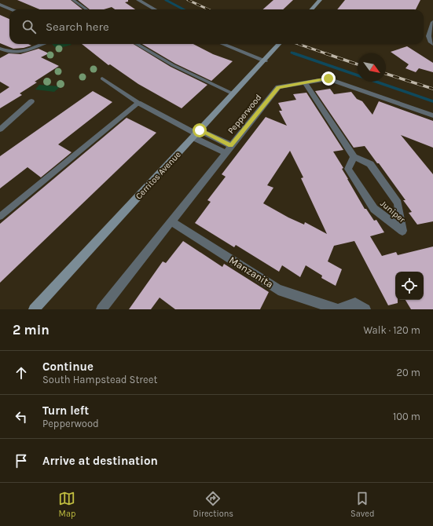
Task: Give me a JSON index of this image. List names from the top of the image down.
{
  "streets": {
    "street": [
      "Pepperwood",
      "Cerritos Avenue",
      "Juniper",
      "Manzanita"
    ]
  },
  "crossings": [
    ["Pepperwood", "Manzanita"]
  ],
  "north": "bottom right",
  "page": {
    "search": "Search here",
    "heading": ["2 min", "Walk · 120 m"],
    "list": [
      ["Continue", "South Hampstead Street", "20 m"],
      ["Turn left", "Pepperwood", "100 m"],
      "Arrive at destination"
    ],
    "nav": ["Map", "Directions", "Saved"]
  }
}
